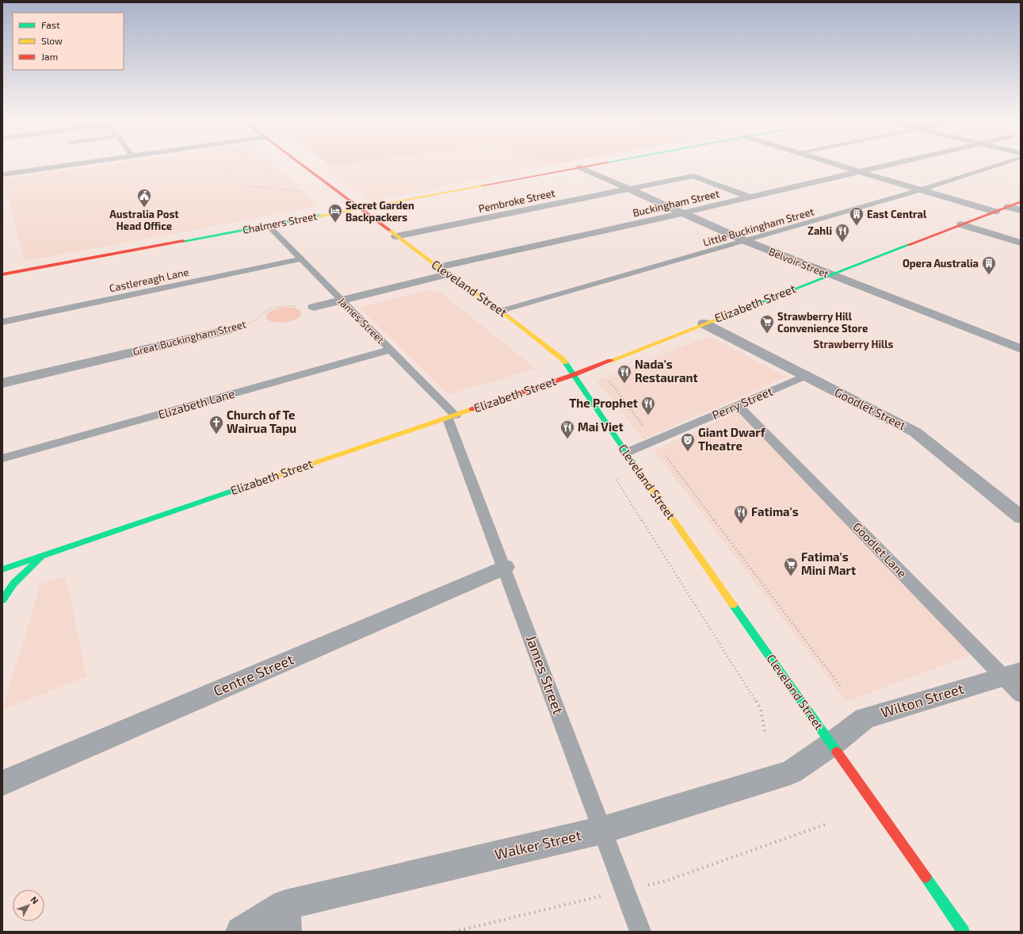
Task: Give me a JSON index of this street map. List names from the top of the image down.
{
  "streets": {
    "main road": ["Chalmers Street", "Cleveland Street", "Elizabeth Street"],
    "street": [
      "Pembroke Street",
      "Buckingham Street",
      "Belvoir Street",
      "Great Buckingham Street",
      "Goodlet Street",
      "Centre Street",
      "Wilton Street",
      "Walker Street"
    ],
    "lane": [
      "Little Buckingham Street",
      "Castlereagh Lane",
      "James Street",
      "Perry Street",
      "Elizabeth Lane",
      "Goodlet Lane"
    ]
  },
  "crossings": [
    ["Pembroke Street", "Buckingham Street"],
    ["Pembroke Street", "Belvoir Street"],
    ["Pembroke Street", "Cleveland Street"],
    ["Buckingham Street", "Belvoir Street"],
    ["Buckingham Street", "Cleveland Street"],
    ["Chalmers Street", "Belvoir Street"],
    ["Chalmers Street", "Cleveland Street"],
    ["Chalmers Street", "James Street"],
    ["Little Buckingham Street", "Belvoir Street"],
    ["Little Buckingham Street", "Cleveland Street"],
    ["Belvoir Street", "Elizabeth Street"],
    ["Castlereagh Lane", "James Street"],
    ["Cleveland Street", "Elizabeth Street"],
    ["Cleveland Street", "Perry Street"],
    ["Cleveland Street", "Wilton Street"],
    ["Cleveland Street", "Walker Street"],
    ["Elizabeth Street", "James Street"],
    ["Elizabeth Street", "Goodlet Street"],
    ["James Street", "Elizabeth Lane"],
    ["James Street", "Centre Street"],
    ["James Street", "Walker Street"],
    ["Perry Street", "Goodlet Street"],
    ["Perry Street", "Goodlet Lane"],
    ["Goodlet Lane", "Wilton Street"],
    ["Wilton Street", "Walker Street"]
  ],
  "districts": ["Strawberry Hills"],
  "places": {
    "public building": ["Australia Post Head Office"],
    "hotel": ["Secret Garden Backpackers"],
    "building": ["East Central", "Opera Australia"],
    "restaurant": [
      "Zahli",
      "Nada's Restaurant",
      "The Prophet",
      "Mai Viet",
      "Fatima's"
    ],
    "supermarket": ["Strawberry Hill Convenience Store", "Fatima's Mini Mart"],
    "church": ["Church of Te Wairua Tapu"],
    "theatre": ["Giant Dwarf Theatre"]
  },
  "legend": ["Fast", "Slow", "Jam"],
  "north": "top right"
}
